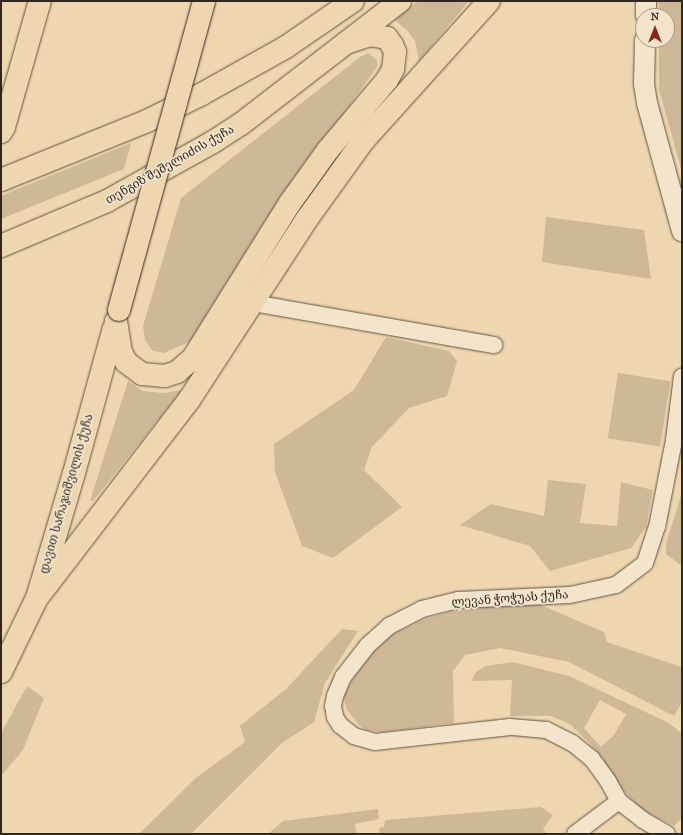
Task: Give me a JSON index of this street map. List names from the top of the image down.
{
  "streets": {
    "main road": ["თენგიზ შეშელიძის ქუჩა", "დავით სარაჯიშვილის ქუჩა"],
    "street": ["ლევან ჭოჭუას ქუჩა"]
  },
  "north": "top"
}
